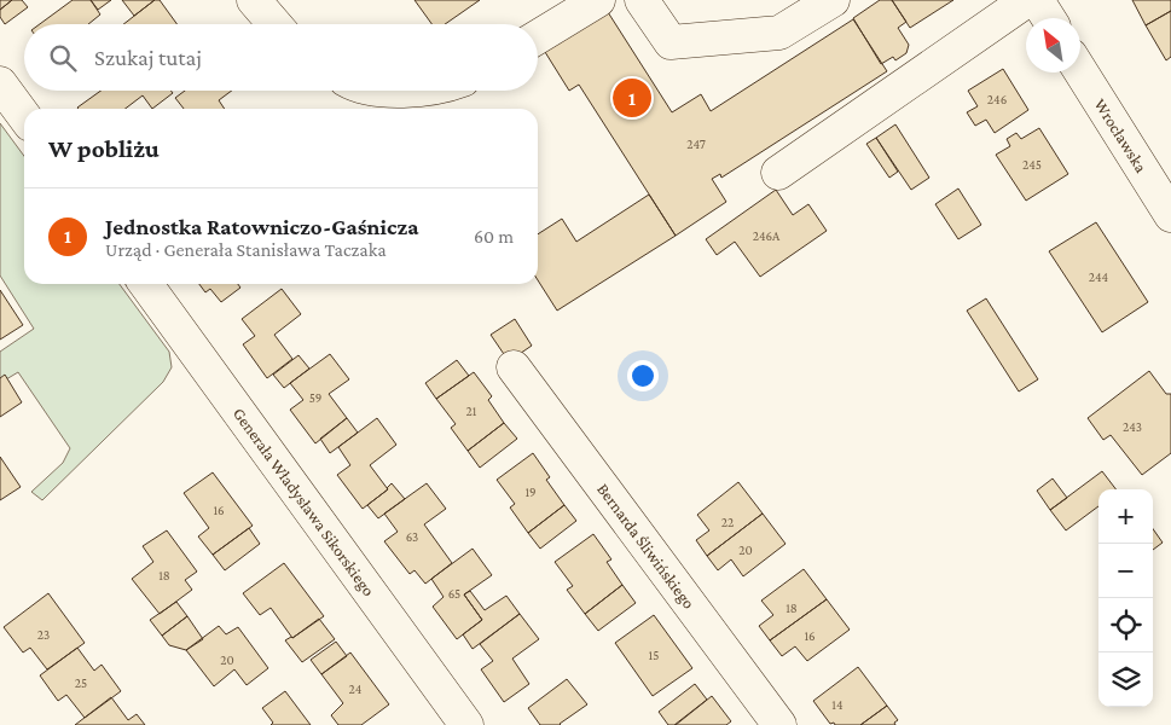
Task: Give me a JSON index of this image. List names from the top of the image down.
{
  "streets": {
    "street": ["Wrocławska", "Generała Władysława Sikorskiego", "Bernarda Śliwińskiego"]
  },
  "house_numbers": [
    "246",
    "247",
    "245",
    "246A",
    "244",
    "59",
    "21",
    "243",
    "19",
    "16",
    "22",
    "63",
    "20",
    "18",
    "65",
    "18",
    "23",
    "16",
    "15",
    "20",
    "25",
    "24",
    "14"
  ],
  "north": "top left",
  "page": {
    "search": "Szukaj tutaj",
    "pins": "1",
    "heading": "W pobliżu",
    "list": [
      {
        "mark": "1",
        "name": "Jednostka Ratowniczo-Gaśnicza",
        "note": "Urząd · Generała Stanisława Taczaka",
        "value": "60 m"
      }
    ],
    "map_buttons": ["+", "−"]
  }
}
